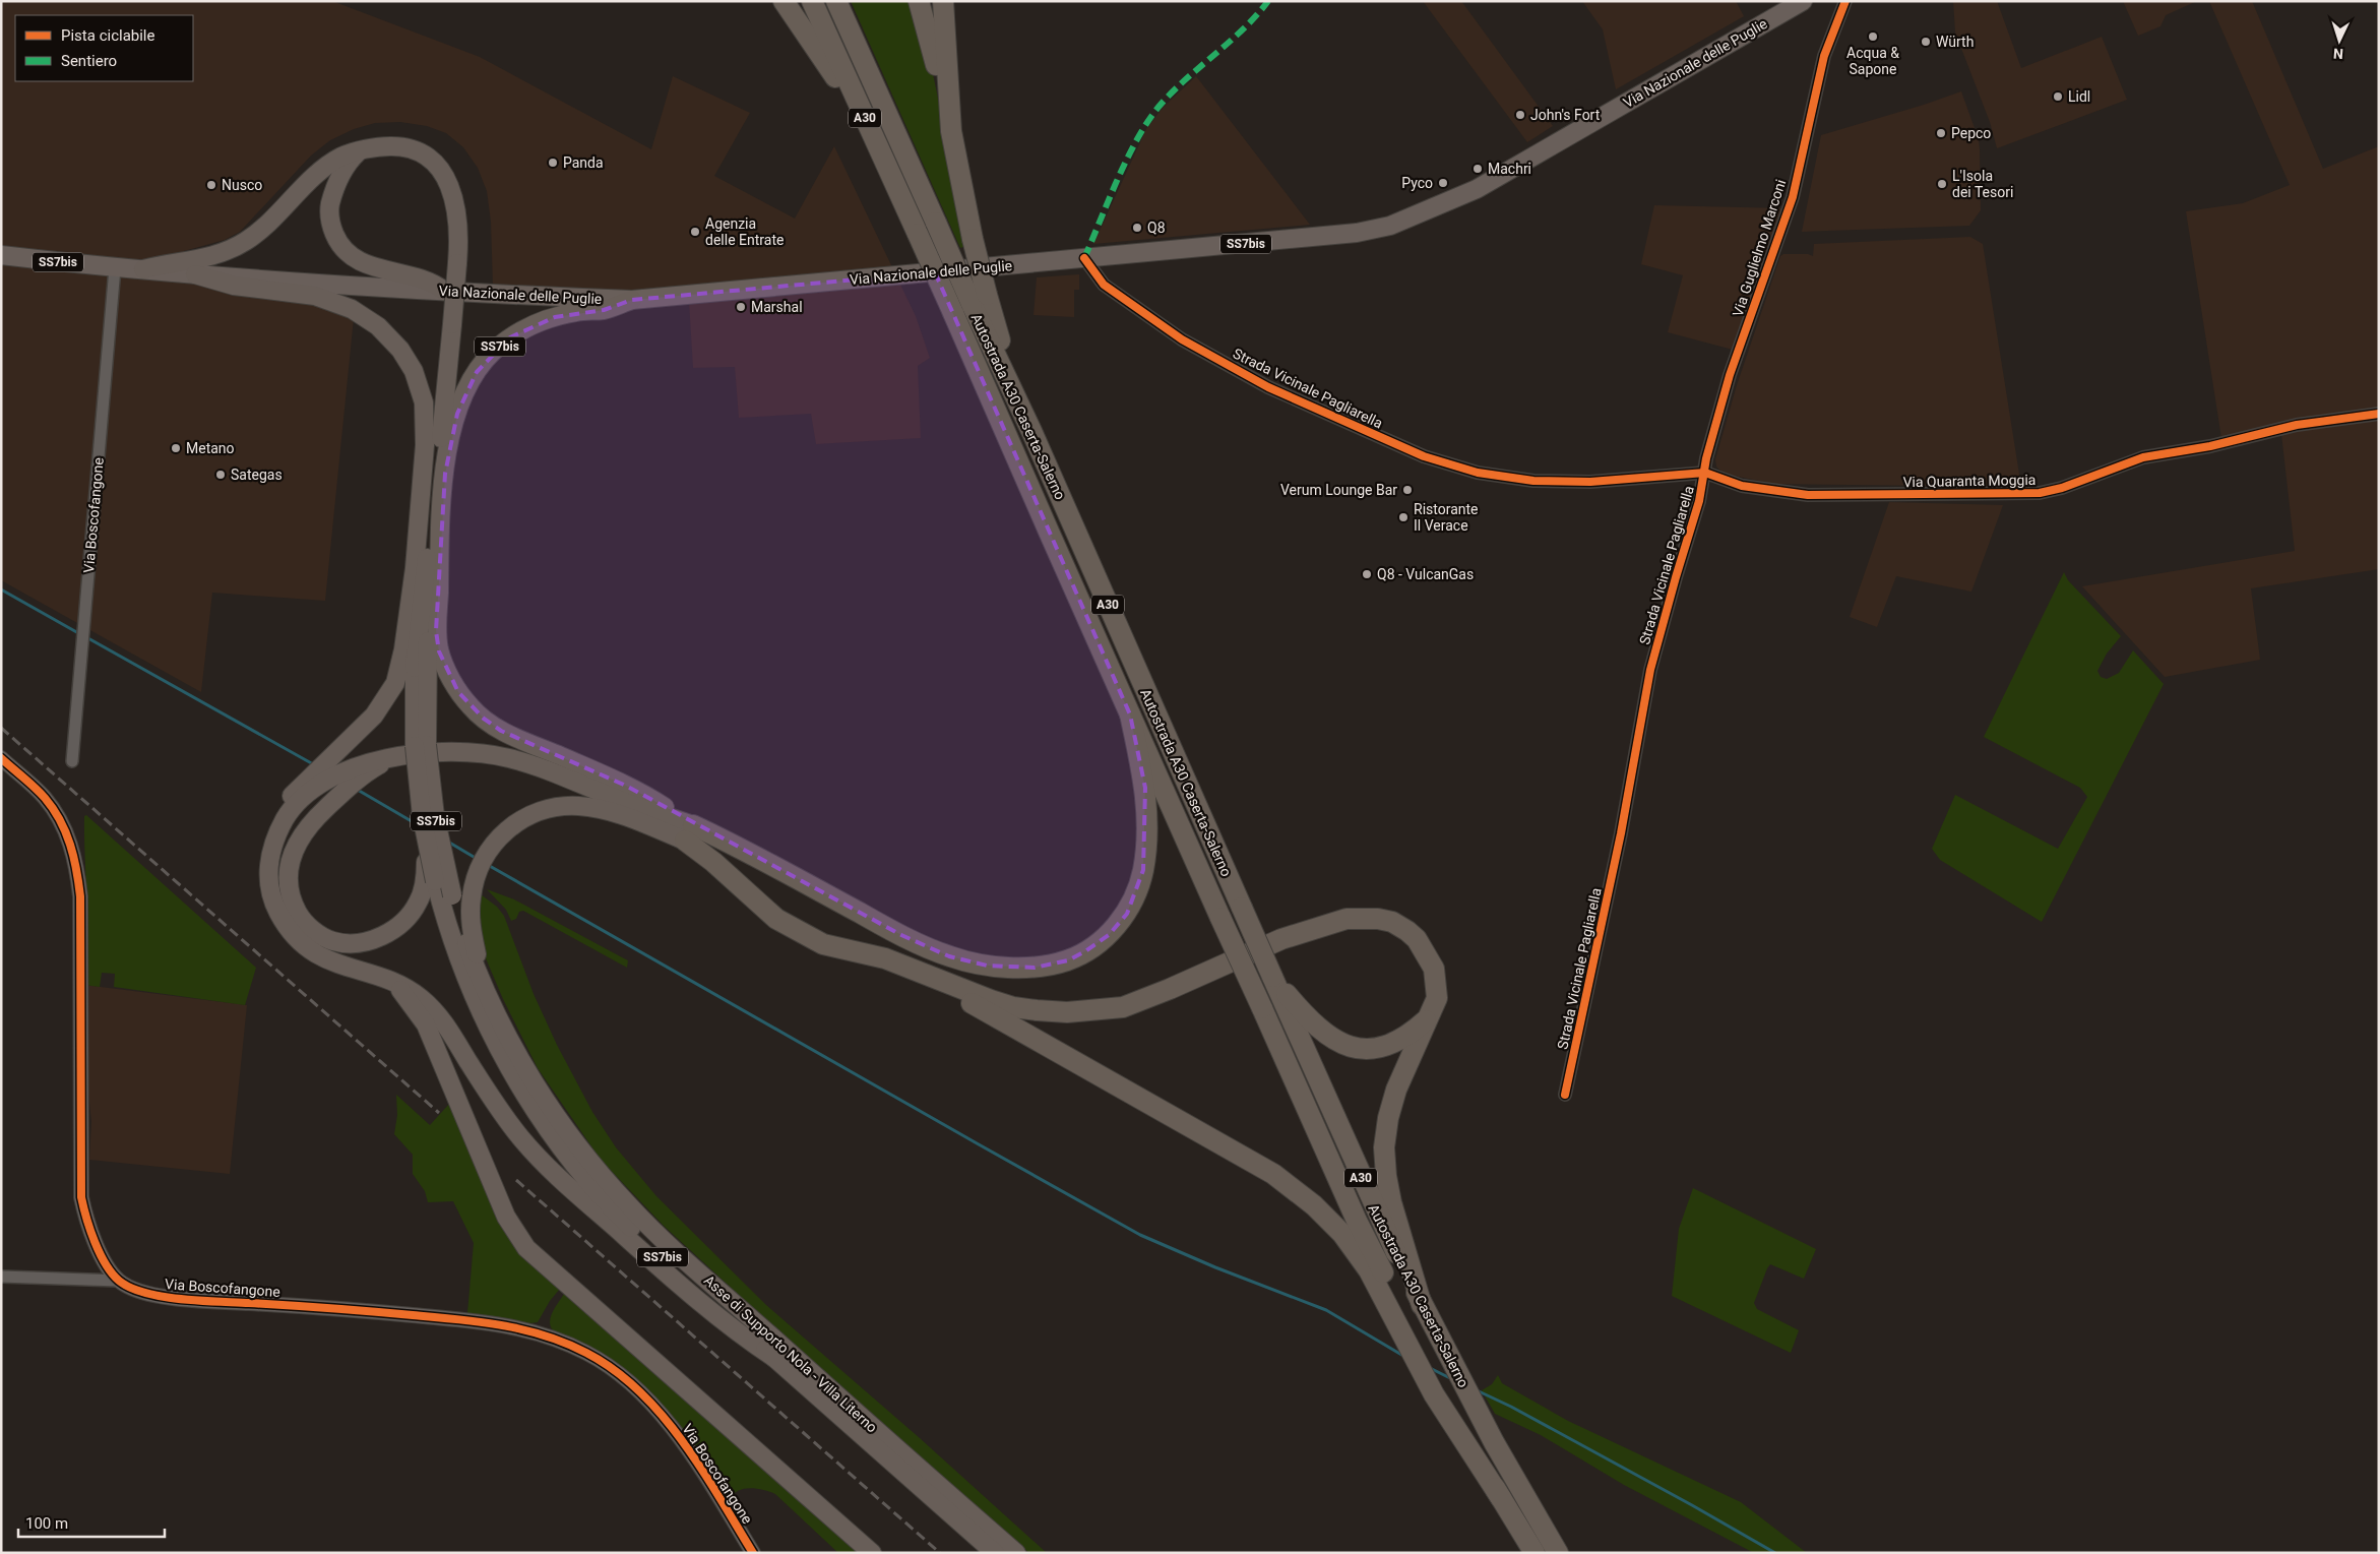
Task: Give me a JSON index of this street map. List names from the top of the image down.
{
  "streets": {
    "highway": [
      "A30",
      "SS7bis",
      "Autostrada A30 Caserta-Salerno",
      "Asse di Supporto Nola - Villa Literno"
    ],
    "main road": ["Via Nazionale delle Puglie"],
    "street": [
      "Via Guglielmo Marconi",
      "Strada Vicinale Pagliarella",
      "Via Quaranta Moggia",
      "Via Boscofangone"
    ]
  },
  "crossings": [
    ["Via Nazionale delle Puglie", "SS7bis"],
    ["Via Nazionale delle Puglie", "Strada Vicinale Pagliarella"],
    ["Via Nazionale delle Puglie", "Via Boscofangone"],
    ["SS7bis", "Asse di Supporto Nola - Villa Literno"],
    ["Via Guglielmo Marconi", "Strada Vicinale Pagliarella"],
    ["Via Guglielmo Marconi", "Via Quaranta Moggia"],
    ["Strada Vicinale Pagliarella", "Via Quaranta Moggia"]
  ],
  "places": [
    "Acqua & Sapone",
    "Würth",
    "Lidl",
    "John's Fort",
    "Pepco",
    "Panda",
    "Machri",
    "Pyco",
    "L'Isola dei Tesori",
    "Nusco",
    "Q8",
    "Agenzia delle Entrate",
    "Marshal",
    "Metano",
    "Sategas",
    "Verum Lounge Bar",
    "Ristorante Il Verace",
    "Q8 - VulcanGas"
  ],
  "legend": ["Pista ciclabile", "Sentiero"],
  "scale_bar": "100 m",
  "north": "bottom"
}
